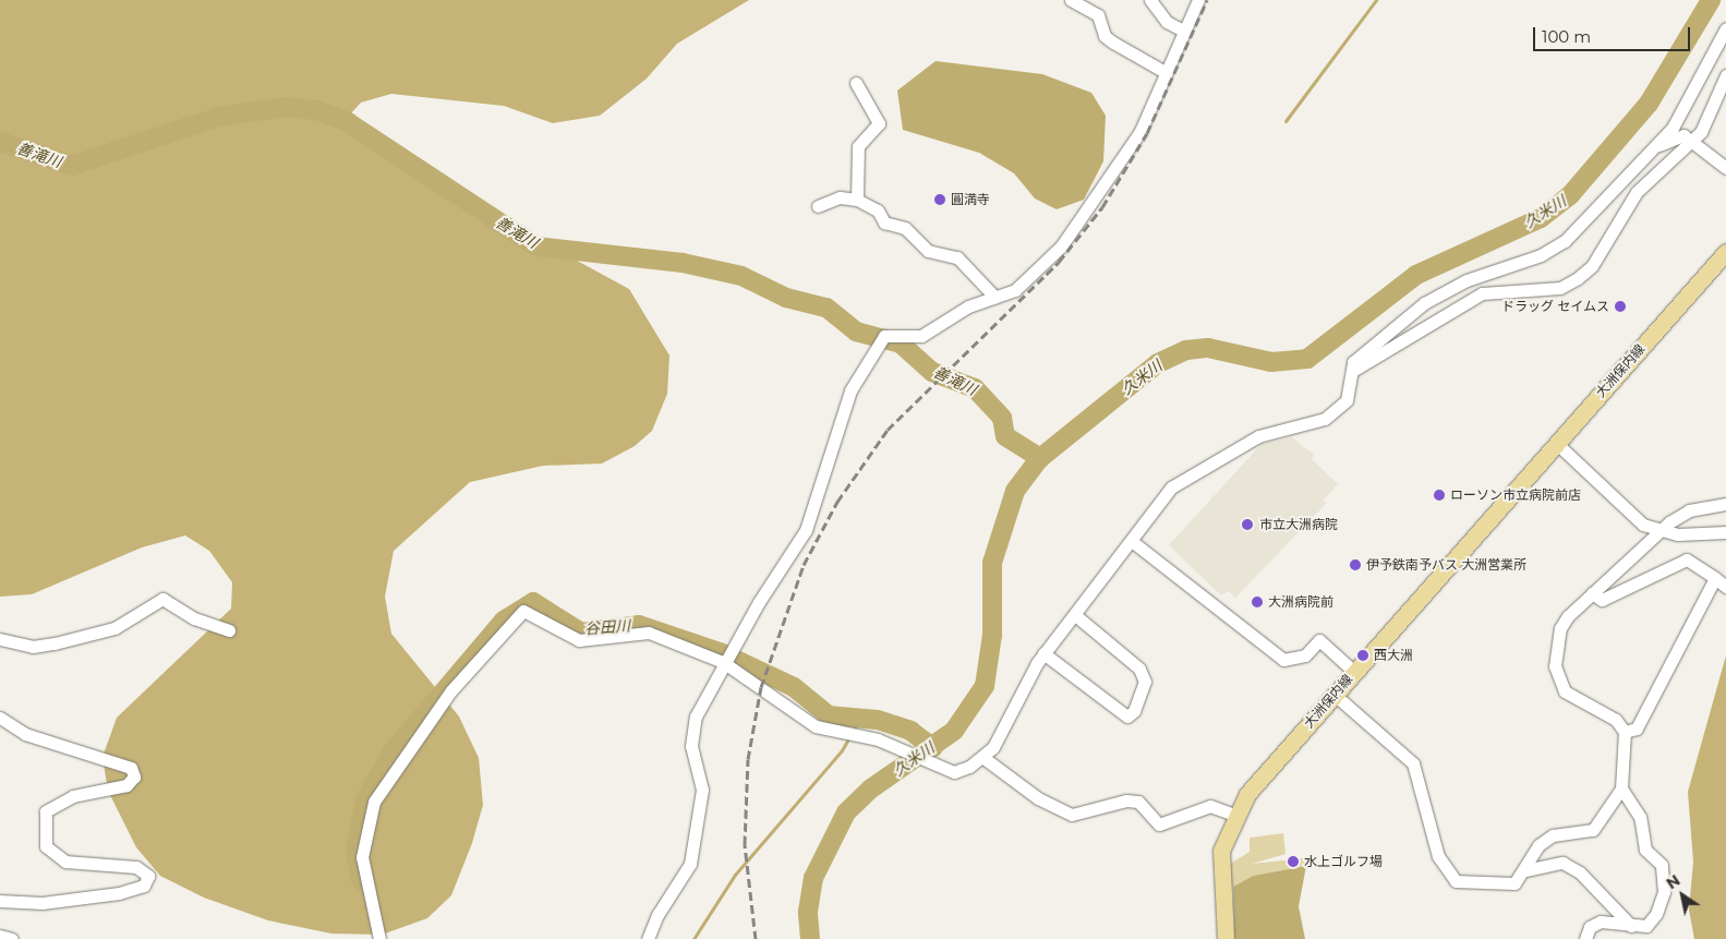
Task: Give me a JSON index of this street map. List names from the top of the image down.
{
  "streets": {
    "main road": ["大洲保内線"]
  },
  "water": ["善滝川", "久米川", "谷田川"],
  "places": [
    "圓満寺",
    "ドラッグ セイムス",
    "ローソン市立病院前店",
    "市立大洲病院",
    "伊予鉄南予バス 大洲営業所",
    "大洲病院前",
    "西大洲",
    "水上ゴルフ場"
  ],
  "scale_bar": "100 m",
  "north": "top left"
}
